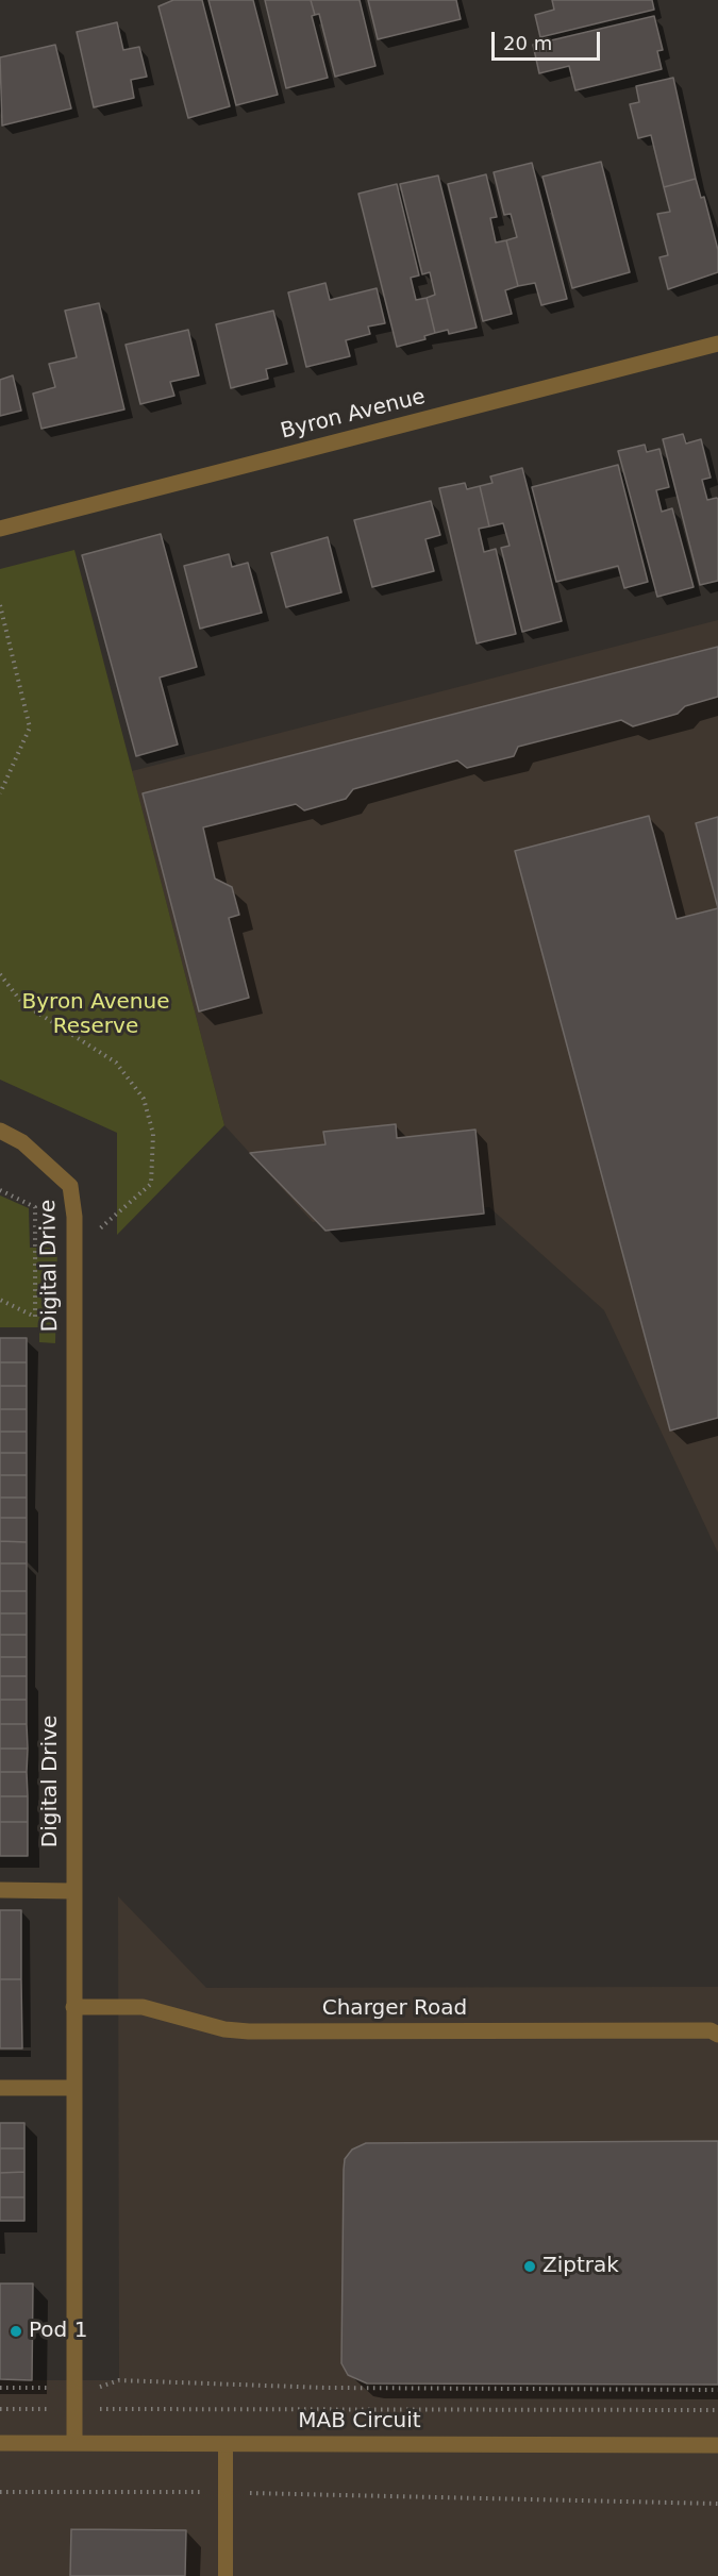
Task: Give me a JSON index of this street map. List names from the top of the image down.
{
  "streets": {
    "street": [
      "Byron Avenue",
      "Digital Drive",
      "Charger Road",
      "MAB Circuit"
    ]
  },
  "crossings": [
    ["Digital Drive", "Charger Road"],
    ["Digital Drive", "MAB Circuit"]
  ],
  "parks": ["Byron Avenue Reserve"],
  "places": ["Ziptrak", "Pod 1"],
  "scale_bar": "20 m"
}
